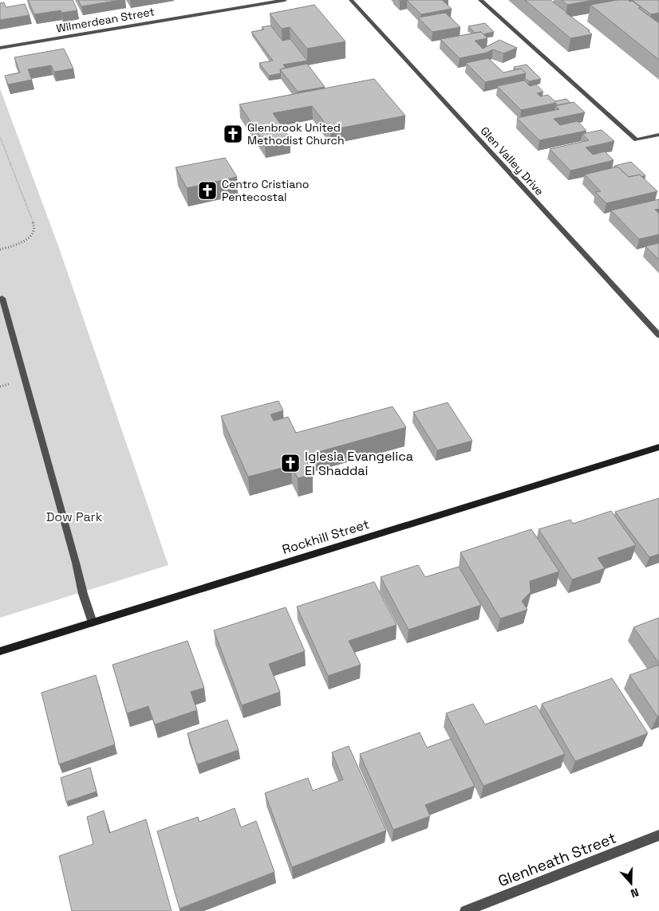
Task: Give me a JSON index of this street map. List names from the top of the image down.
{
  "streets": {
    "street": [
      "Wilmerdean Street",
      "Glen Valley Drive",
      "Rockhill Street",
      "Glenheath Street"
    ]
  },
  "parks": ["Dow Park"],
  "places": {
    "church": ["Glenbrook United Methodist Church", "Centro Cristiano Pentecostal", "Iglesia Evangelica El Shaddai"]
  },
  "north": "bottom"
}
